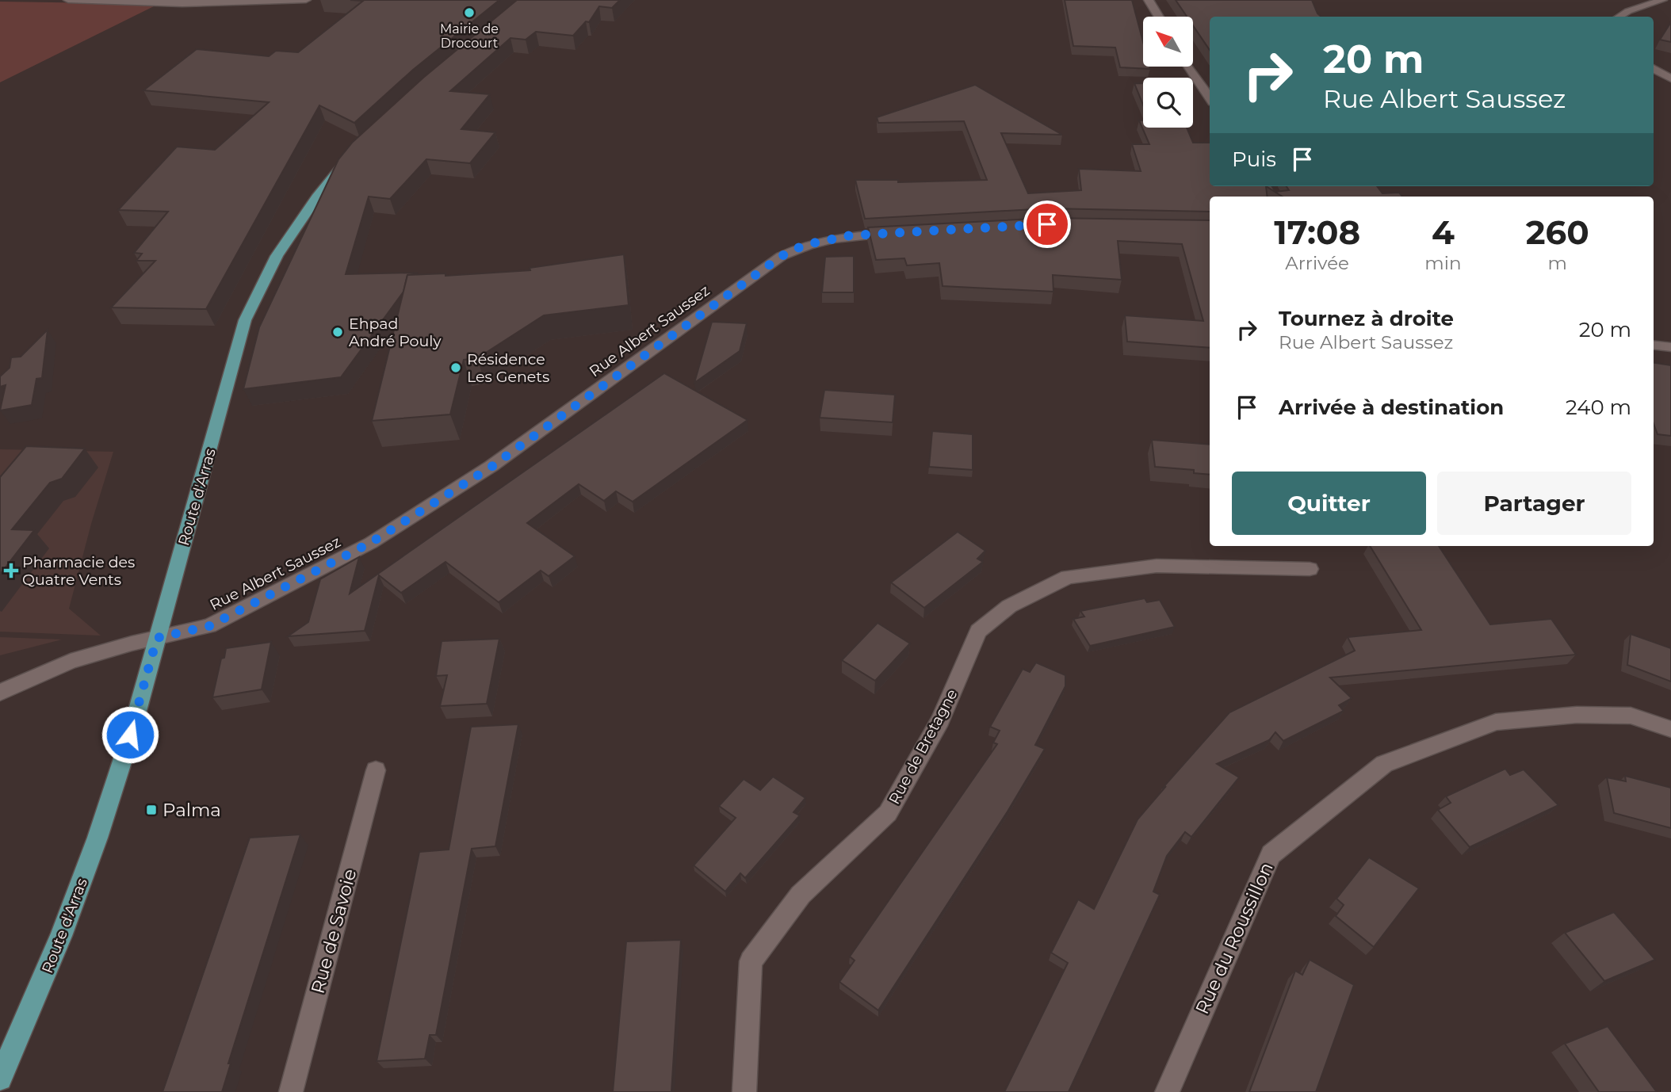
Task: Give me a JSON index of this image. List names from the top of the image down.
{
  "streets": {
    "main road": ["Route d'Arras"],
    "street": [
      "Rue Albert Saussez",
      "Rue de Bretagne",
      "Rue de Savoie",
      "Rue du Roussillon"
    ]
  },
  "crossings": [
    ["Rue Albert Saussez", "Route d'Arras"]
  ],
  "places": {
    "other": ["Mairie de Drocourt", "Ehpad André Pouly", "Résidence Les Genets"],
    "health": ["Pharmacie des Quatre Vents"],
    "transit": ["Palma"]
  },
  "north": "top left",
  "page": {
    "turn": ["20 m", "Rue Albert Saussez"],
    "then": "Puis",
    "eta": [
      "17:08",
      "Arrivée",
      "4",
      "min",
      "260",
      "m"
    ],
    "list": [
      {
        "name": "Tournez à droite",
        "note": "Rue Albert Saussez",
        "value": "20 m"
      },
      {
        "name": "Arrivée à destination",
        "value": "240 m"
      }
    ],
    "buttons": ["Quitter", "Partager"]
  }
}
